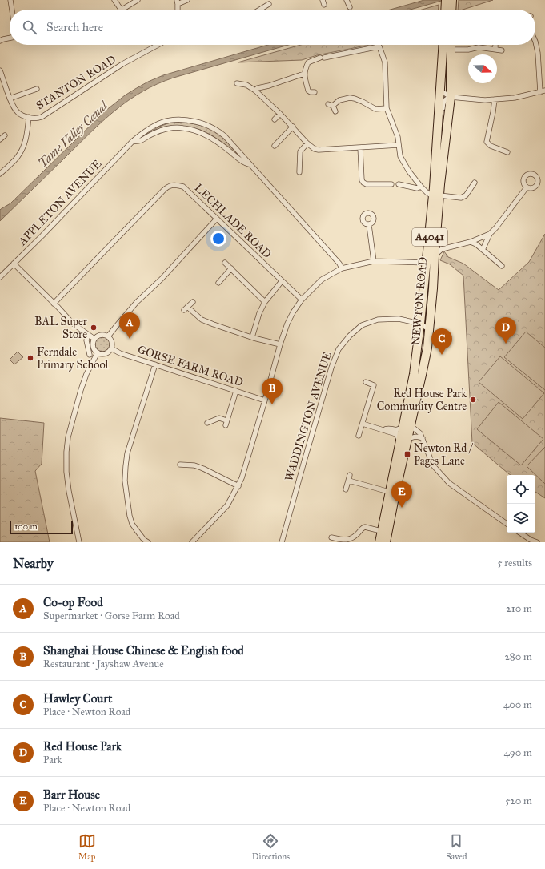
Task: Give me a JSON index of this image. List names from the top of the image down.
{
  "streets": {
    "highway": ["A4041", "NEWTON ROAD"],
    "street": [
      "STANTON ROAD",
      "APPLETON AVENUE",
      "LECHLADE ROAD",
      "GORSE FARM ROAD",
      "WADDINGTON AVENUE"
    ]
  },
  "crossings": [
    ["NEWTON ROAD", "WADDINGTON AVENUE"]
  ],
  "water": ["Tame Valley Canal"],
  "places": {
    "other": ["BAL Super Store", "Ferndale Primary School", "Red House Park Community Centre"],
    "transit": ["Newton Rd / Pages Lane"]
  },
  "scale_bar": "100 m",
  "north": "right",
  "page": {
    "search": "Search here",
    "pins": [
      "A",
      "D",
      "C",
      "B",
      "E"
    ],
    "scale": "100 m",
    "heading": ["Nearby", "5 results"],
    "list": [
      {
        "mark": "A",
        "name": "Co-op Food",
        "note": "Supermarket · Gorse Farm Road",
        "value": "210 m"
      },
      {
        "mark": "B",
        "name": "Shanghai House Chinese & English food",
        "note": "Restaurant · Jayshaw Avenue",
        "value": "280 m"
      },
      {
        "mark": "C",
        "name": "Hawley Court",
        "note": "Place · Newton Road",
        "value": "400 m"
      },
      {
        "mark": "D",
        "name": "Red House Park",
        "note": "Park",
        "value": "490 m"
      },
      {
        "mark": "E",
        "name": "Barr House",
        "note": "Place · Newton Road",
        "value": "520 m"
      }
    ],
    "nav": ["Map", "Directions", "Saved"]
  }
}
